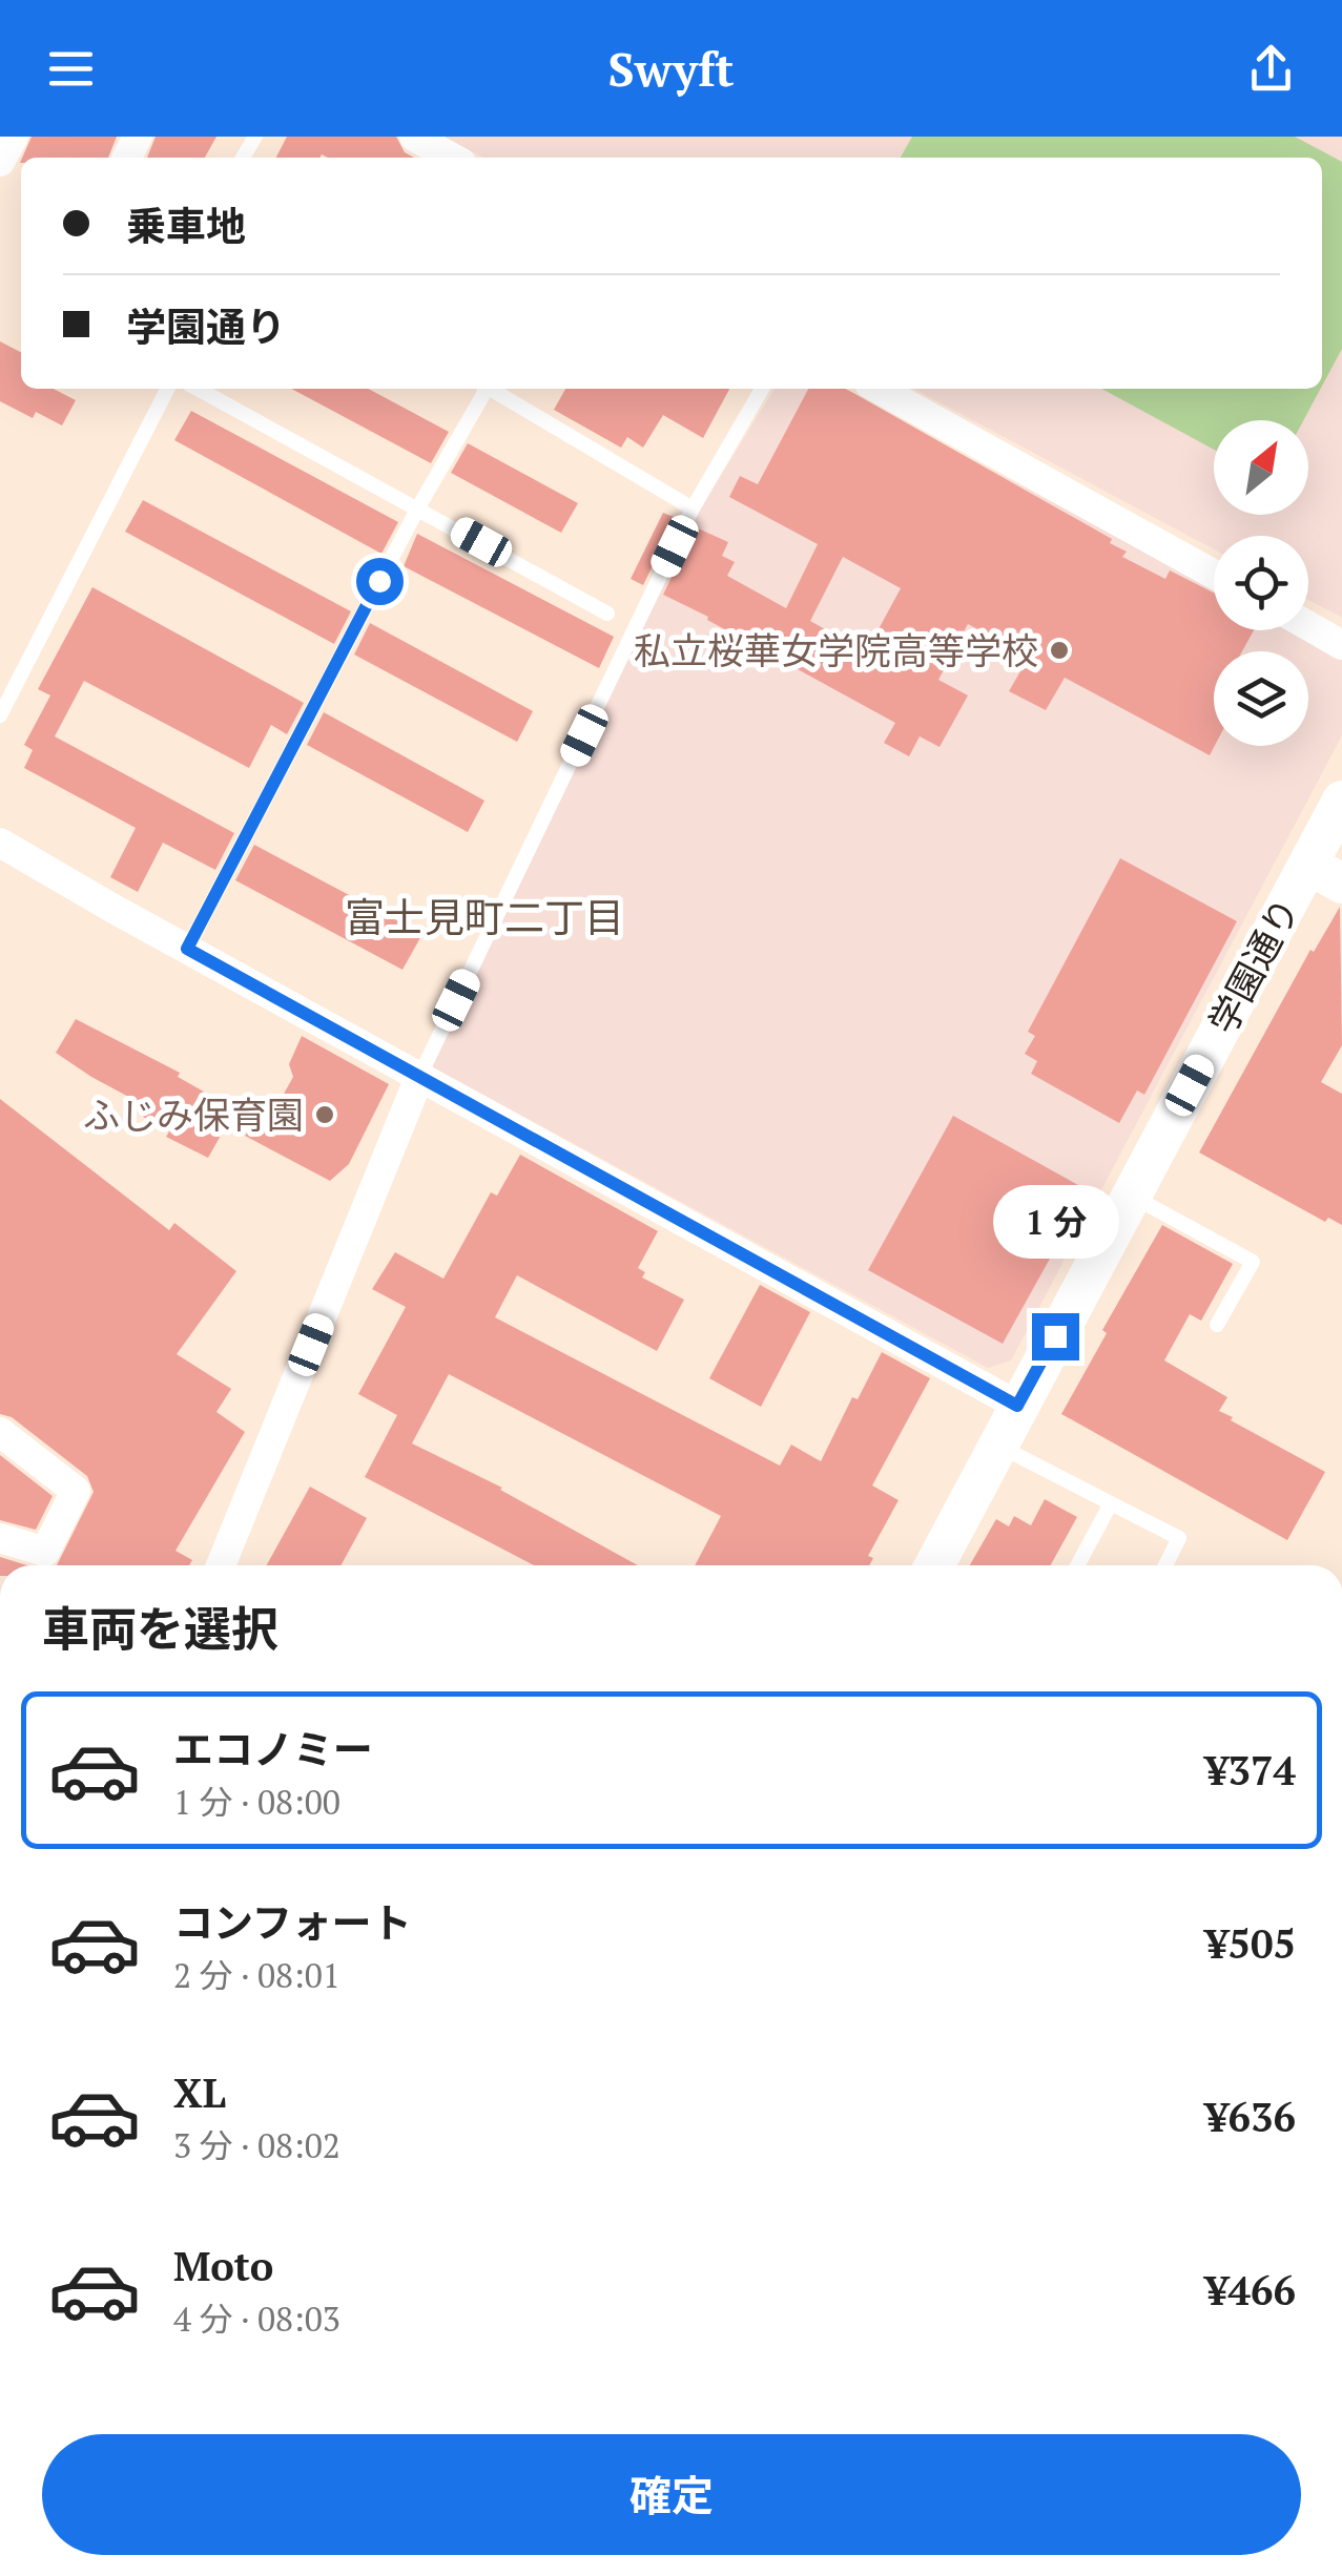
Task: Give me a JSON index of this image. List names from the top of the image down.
{
  "streets": {
    "street": ["学園通り"]
  },
  "districts": ["富士見町二丁目"],
  "places": ["私立桜華女学院高等学校", "ふじみ保育園"],
  "north": "top right",
  "page": {
    "header": "Swyft",
    "banner": ["乗車地", "学園通り"],
    "bubble": "1 分",
    "heading": "車両を選択",
    "list": [
      {
        "name": "エコノミー",
        "note": "1 分 · 08:00",
        "value": "¥374"
      },
      {
        "name": "コンフォート",
        "note": "2 分 · 08:01",
        "value": "¥505"
      },
      {
        "name": "XL",
        "note": "3 分 · 08:02",
        "value": "¥636"
      },
      {
        "name": "Moto",
        "note": "4 分 · 08:03",
        "value": "¥466"
      }
    ],
    "buttons": "確定"
  }
}
